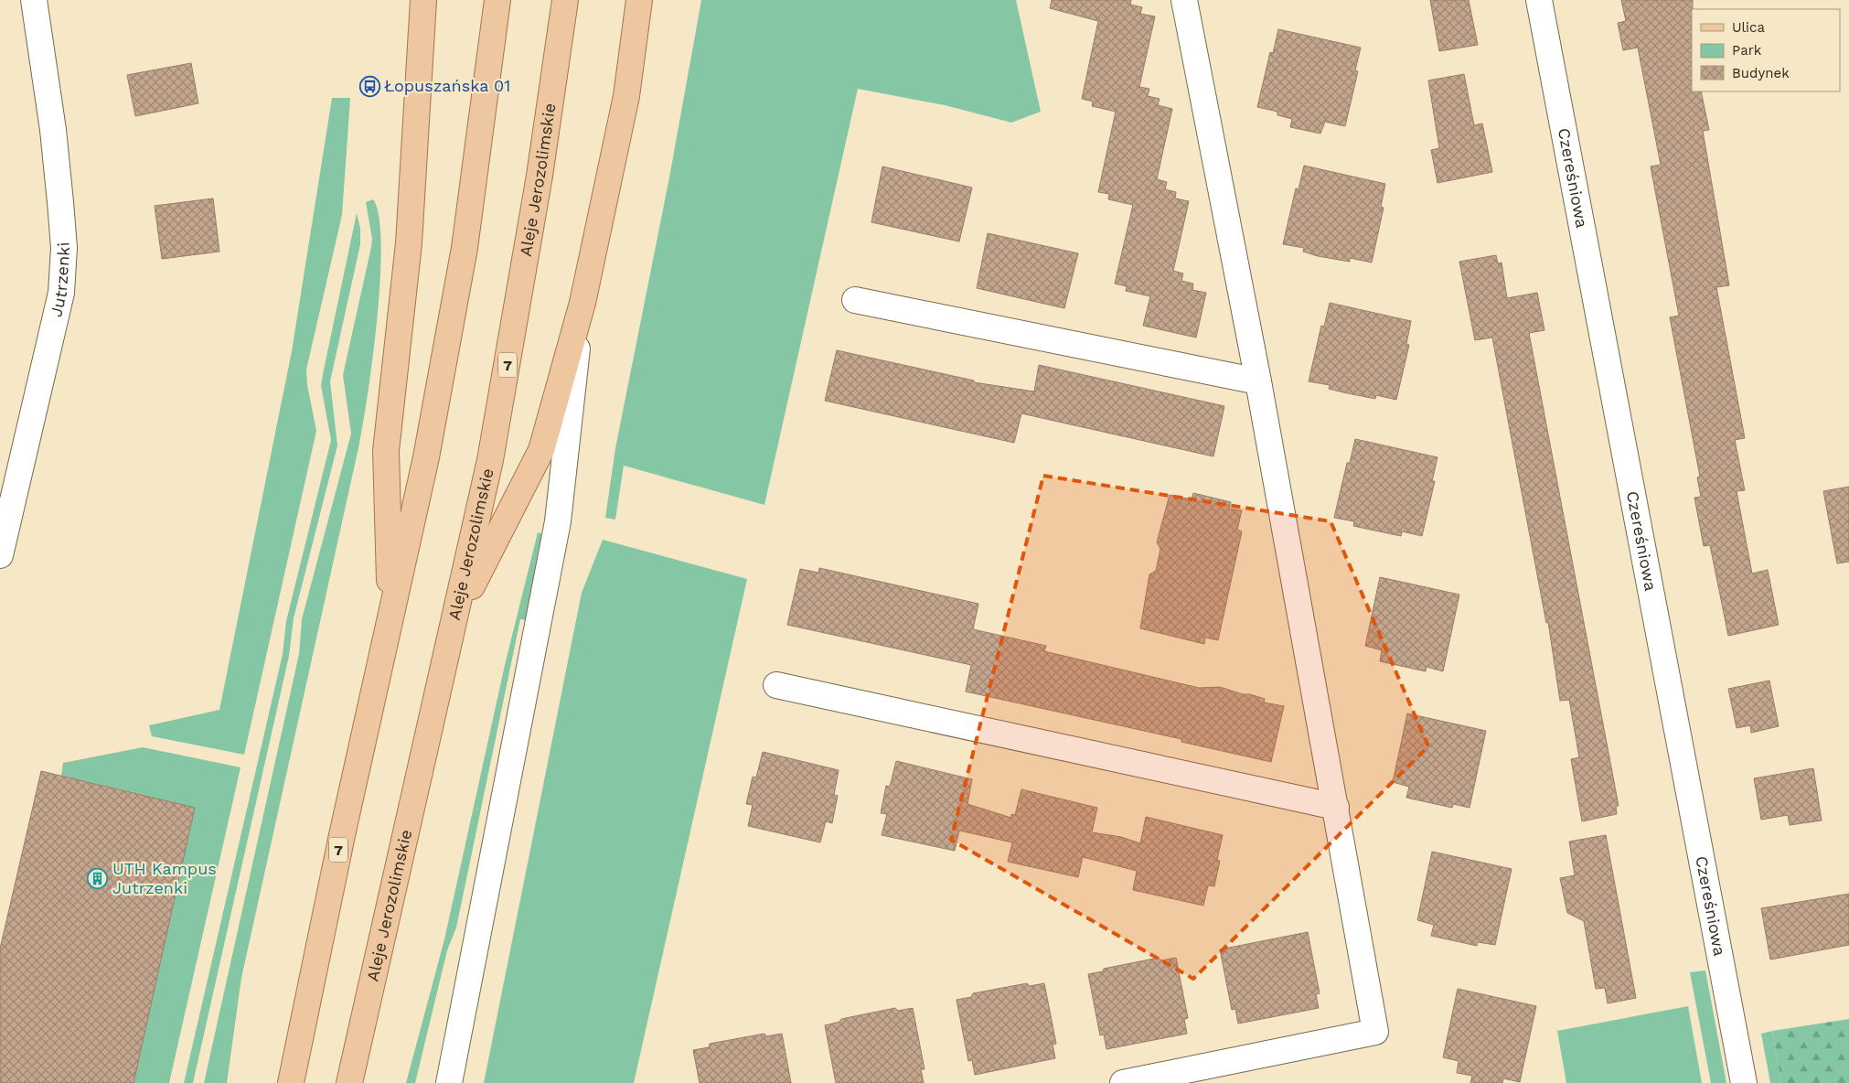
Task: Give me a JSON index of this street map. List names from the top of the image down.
{
  "streets": {
    "main road": ["Aleje Jerozolimskie", "7"],
    "street": ["Czereśniowa", "Jutrzenki"]
  },
  "places": {
    "bus stop": ["Łopuszańska 01"],
    "building": ["UTH Kampus Jutrzenki"]
  },
  "legend": ["Ulica", "Park", "Budynek"]
}
